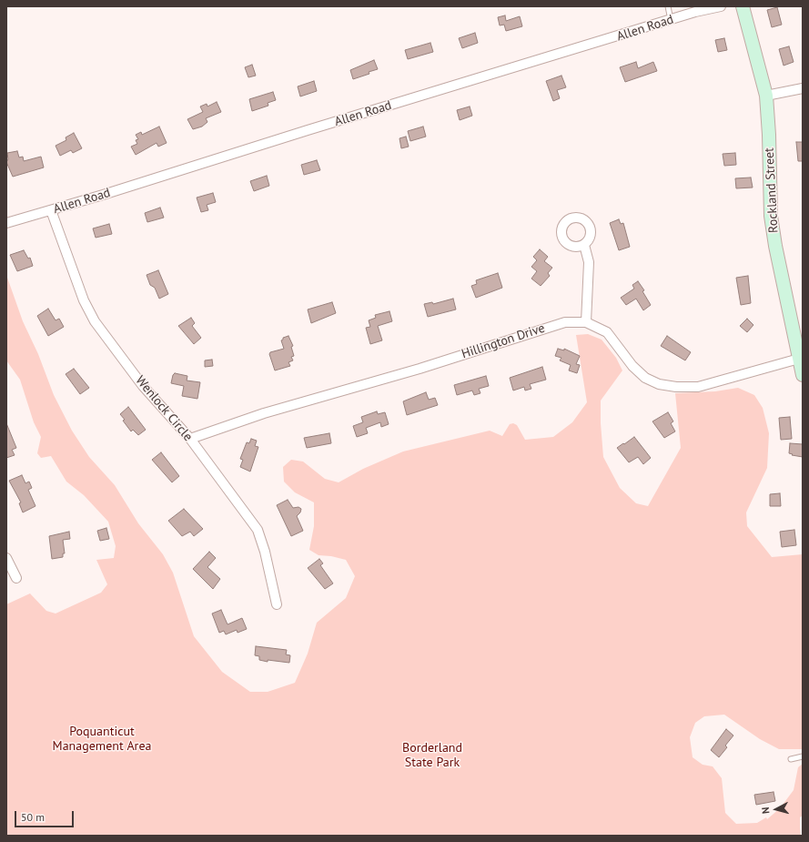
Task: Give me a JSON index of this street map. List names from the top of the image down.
{
  "streets": {
    "street": [
      "Allen Road",
      "Rockland Street",
      "Hillington Drive",
      "Wenlock Circle"
    ]
  },
  "crossings": [
    ["Allen Road", "Wenlock Circle"],
    ["Rockland Street", "Hillington Drive"],
    ["Hillington Drive", "Wenlock Circle"]
  ],
  "parks": ["Poquanticut Management Area", "Borderland State Park"],
  "scale_bar": "50 m",
  "north": "left"
}
